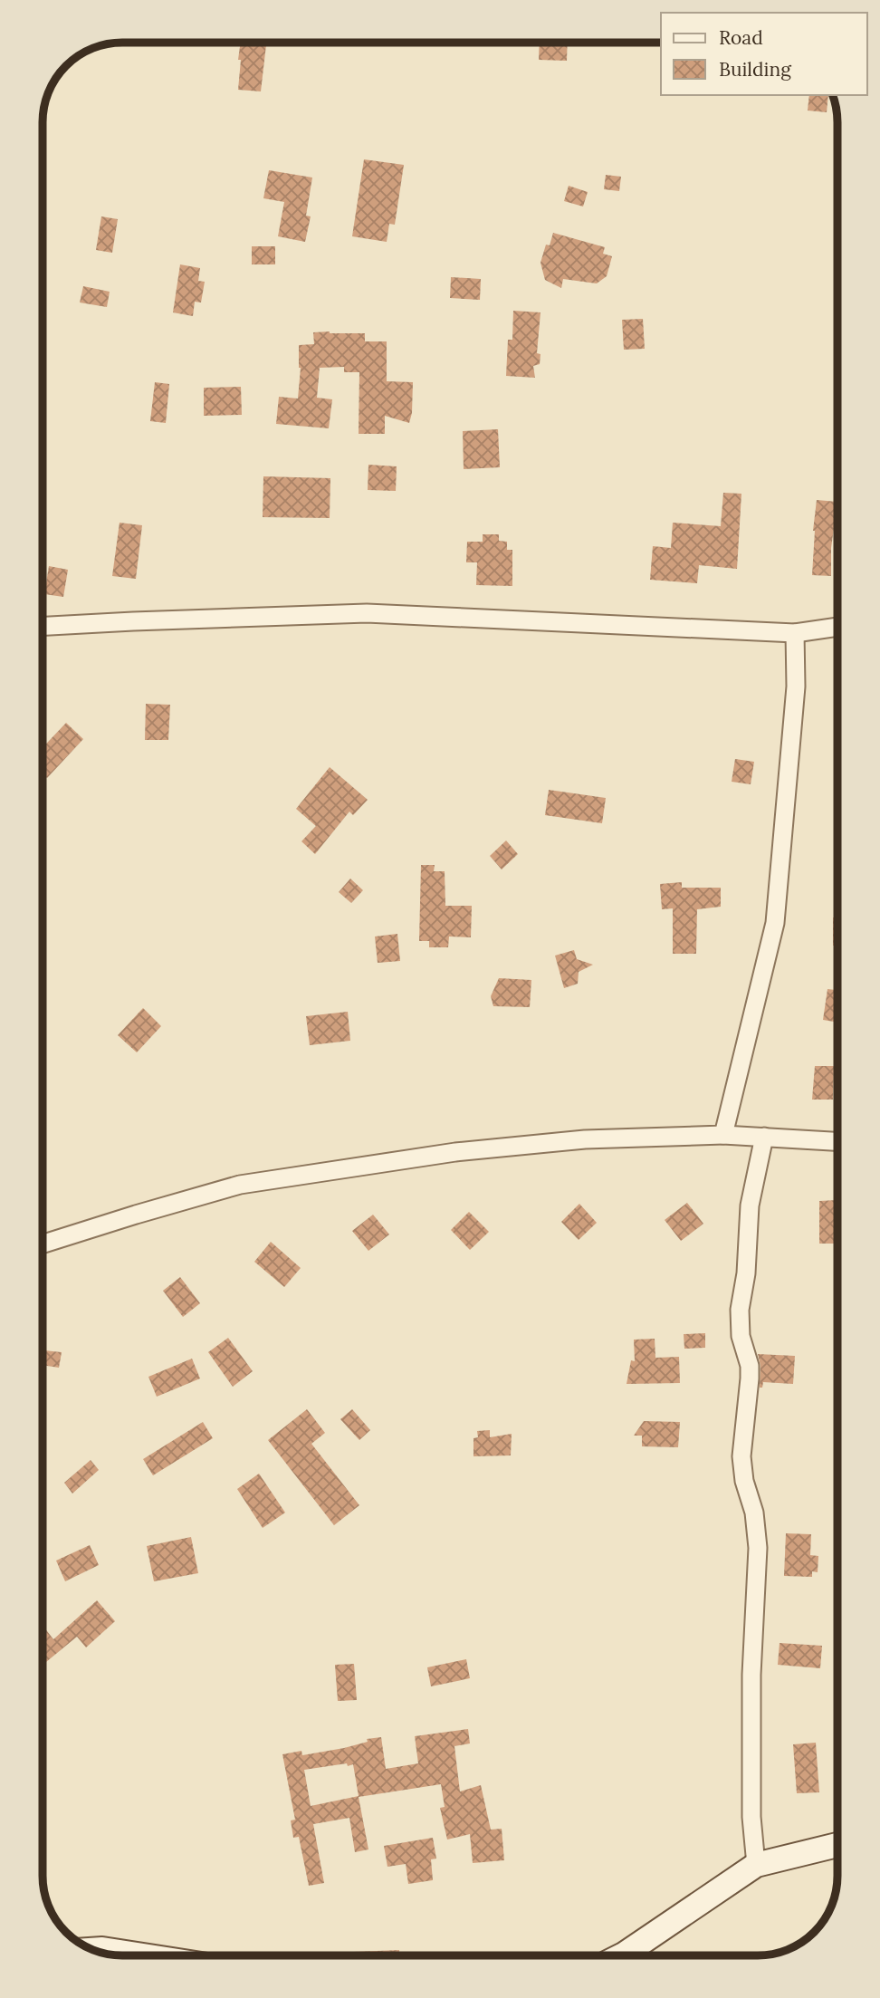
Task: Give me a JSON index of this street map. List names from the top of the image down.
{
  "legend": ["Road", "Building"]
}
